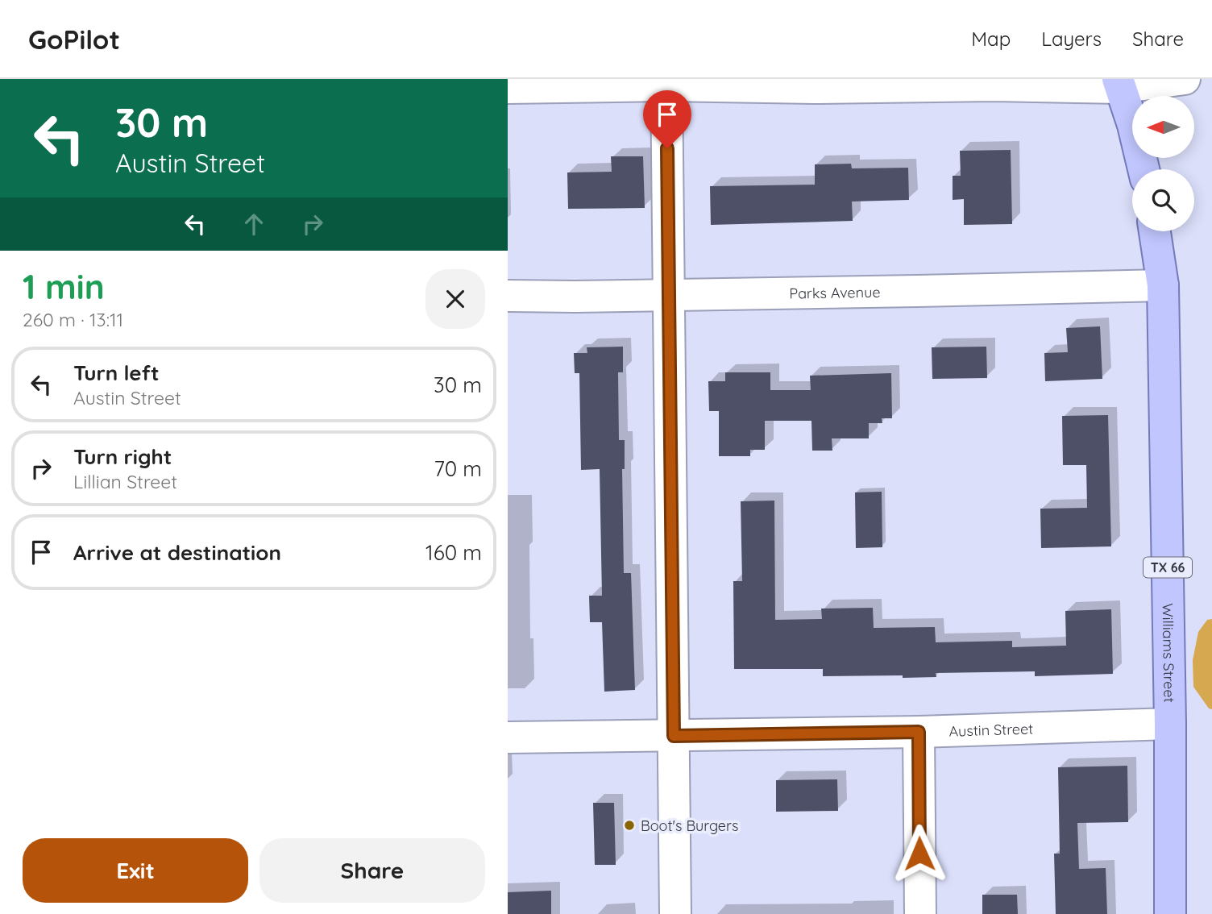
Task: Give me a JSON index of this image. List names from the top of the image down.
{
  "streets": {
    "main road": ["TX 66", "Williams Street"],
    "street": ["Parks Avenue", "Austin Street"]
  },
  "crossings": [
    ["Parks Avenue", "Williams Street"],
    ["Williams Street", "Austin Street"]
  ],
  "places": ["Boot's Burgers"],
  "north": "left",
  "page": {
    "header": "GoPilot",
    "nav": ["Map", "Layers", "Share"],
    "turn": ["30 m", "Austin Street"],
    "heading": ["1 min", "260 m · 13:11"],
    "list": [
      {
        "name": "Turn left",
        "note": "Austin Street",
        "value": "30 m"
      },
      {
        "name": "Turn right",
        "note": "Lillian Street",
        "value": "70 m"
      },
      {
        "name": "Arrive at destination",
        "value": "160 m"
      }
    ],
    "buttons": ["Exit", "Share"]
  }
}
